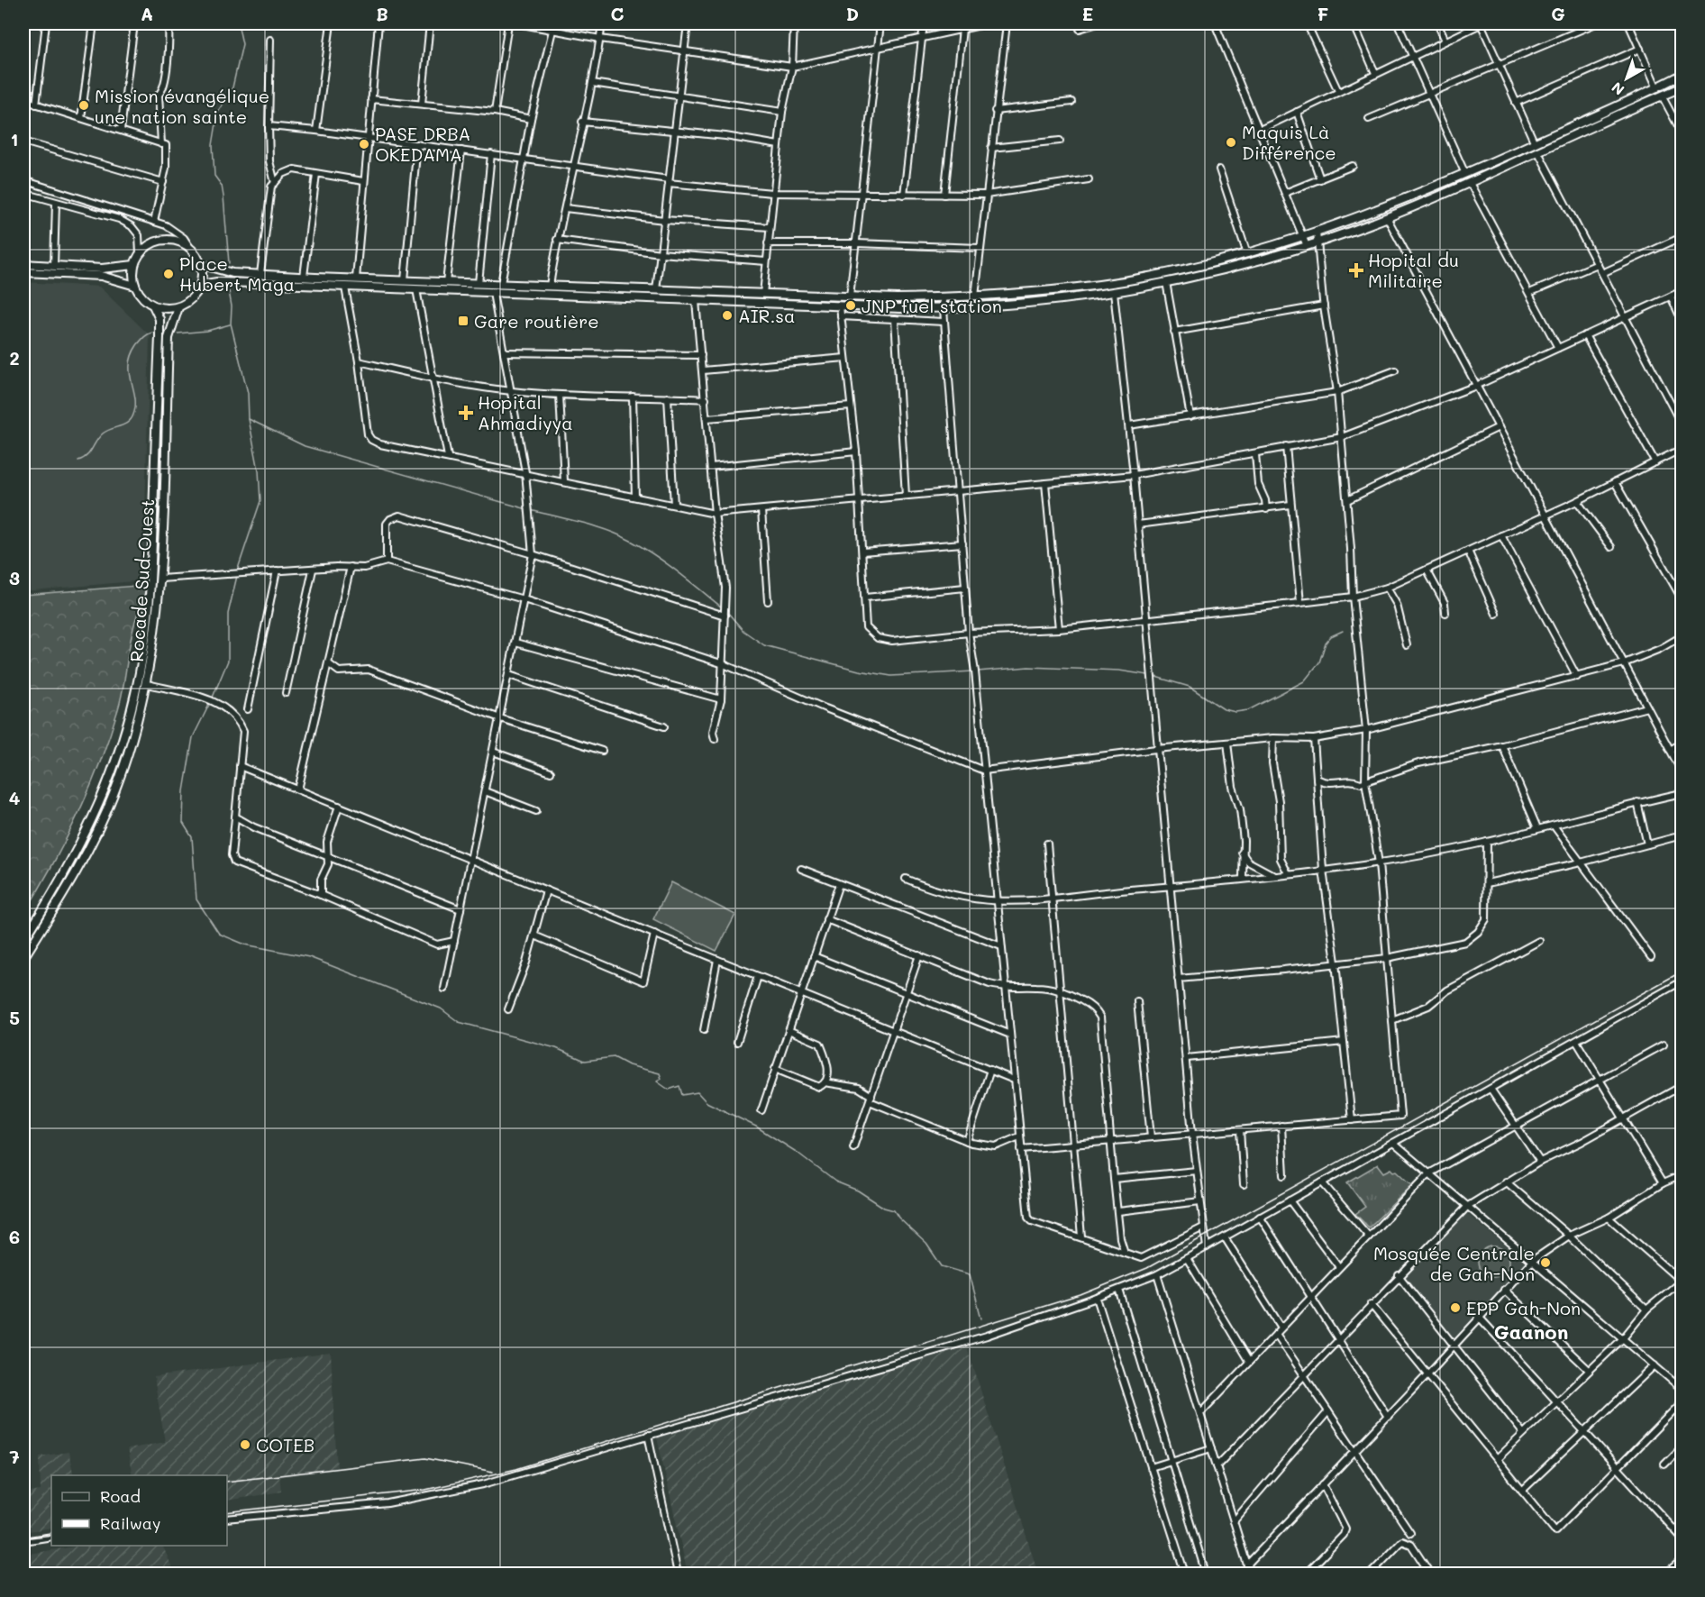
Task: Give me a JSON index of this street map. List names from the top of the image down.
{
  "streets": {
    "main road": ["Rocade Sud-Ouest"]
  },
  "districts": ["Gaanon"],
  "places": {
    "other": [
      "Mission évangélique une nation sainte",
      "Maquis Là Différence",
      "PASE DRBA OKEDAMA",
      "Place Hubert Maga",
      "JNP fuel station",
      "AIR.sa",
      "Mosquée Centrale de Gah-Non",
      "EPP Gah-Non",
      "COTEB"
    ],
    "health": ["Hopital du Militaire", "Hopital Ahmadiyya"],
    "transit": ["Gare routière"]
  },
  "legend": ["Road", "Railway"],
  "north": "bottom left",
  "grid": {
    "columns": [
      "A",
      "B",
      "C",
      "D",
      "E",
      "F",
      "G"
    ],
    "rows": [
      "1",
      "2",
      "3",
      "4",
      "5",
      "6",
      "7"
    ]
  }
}
